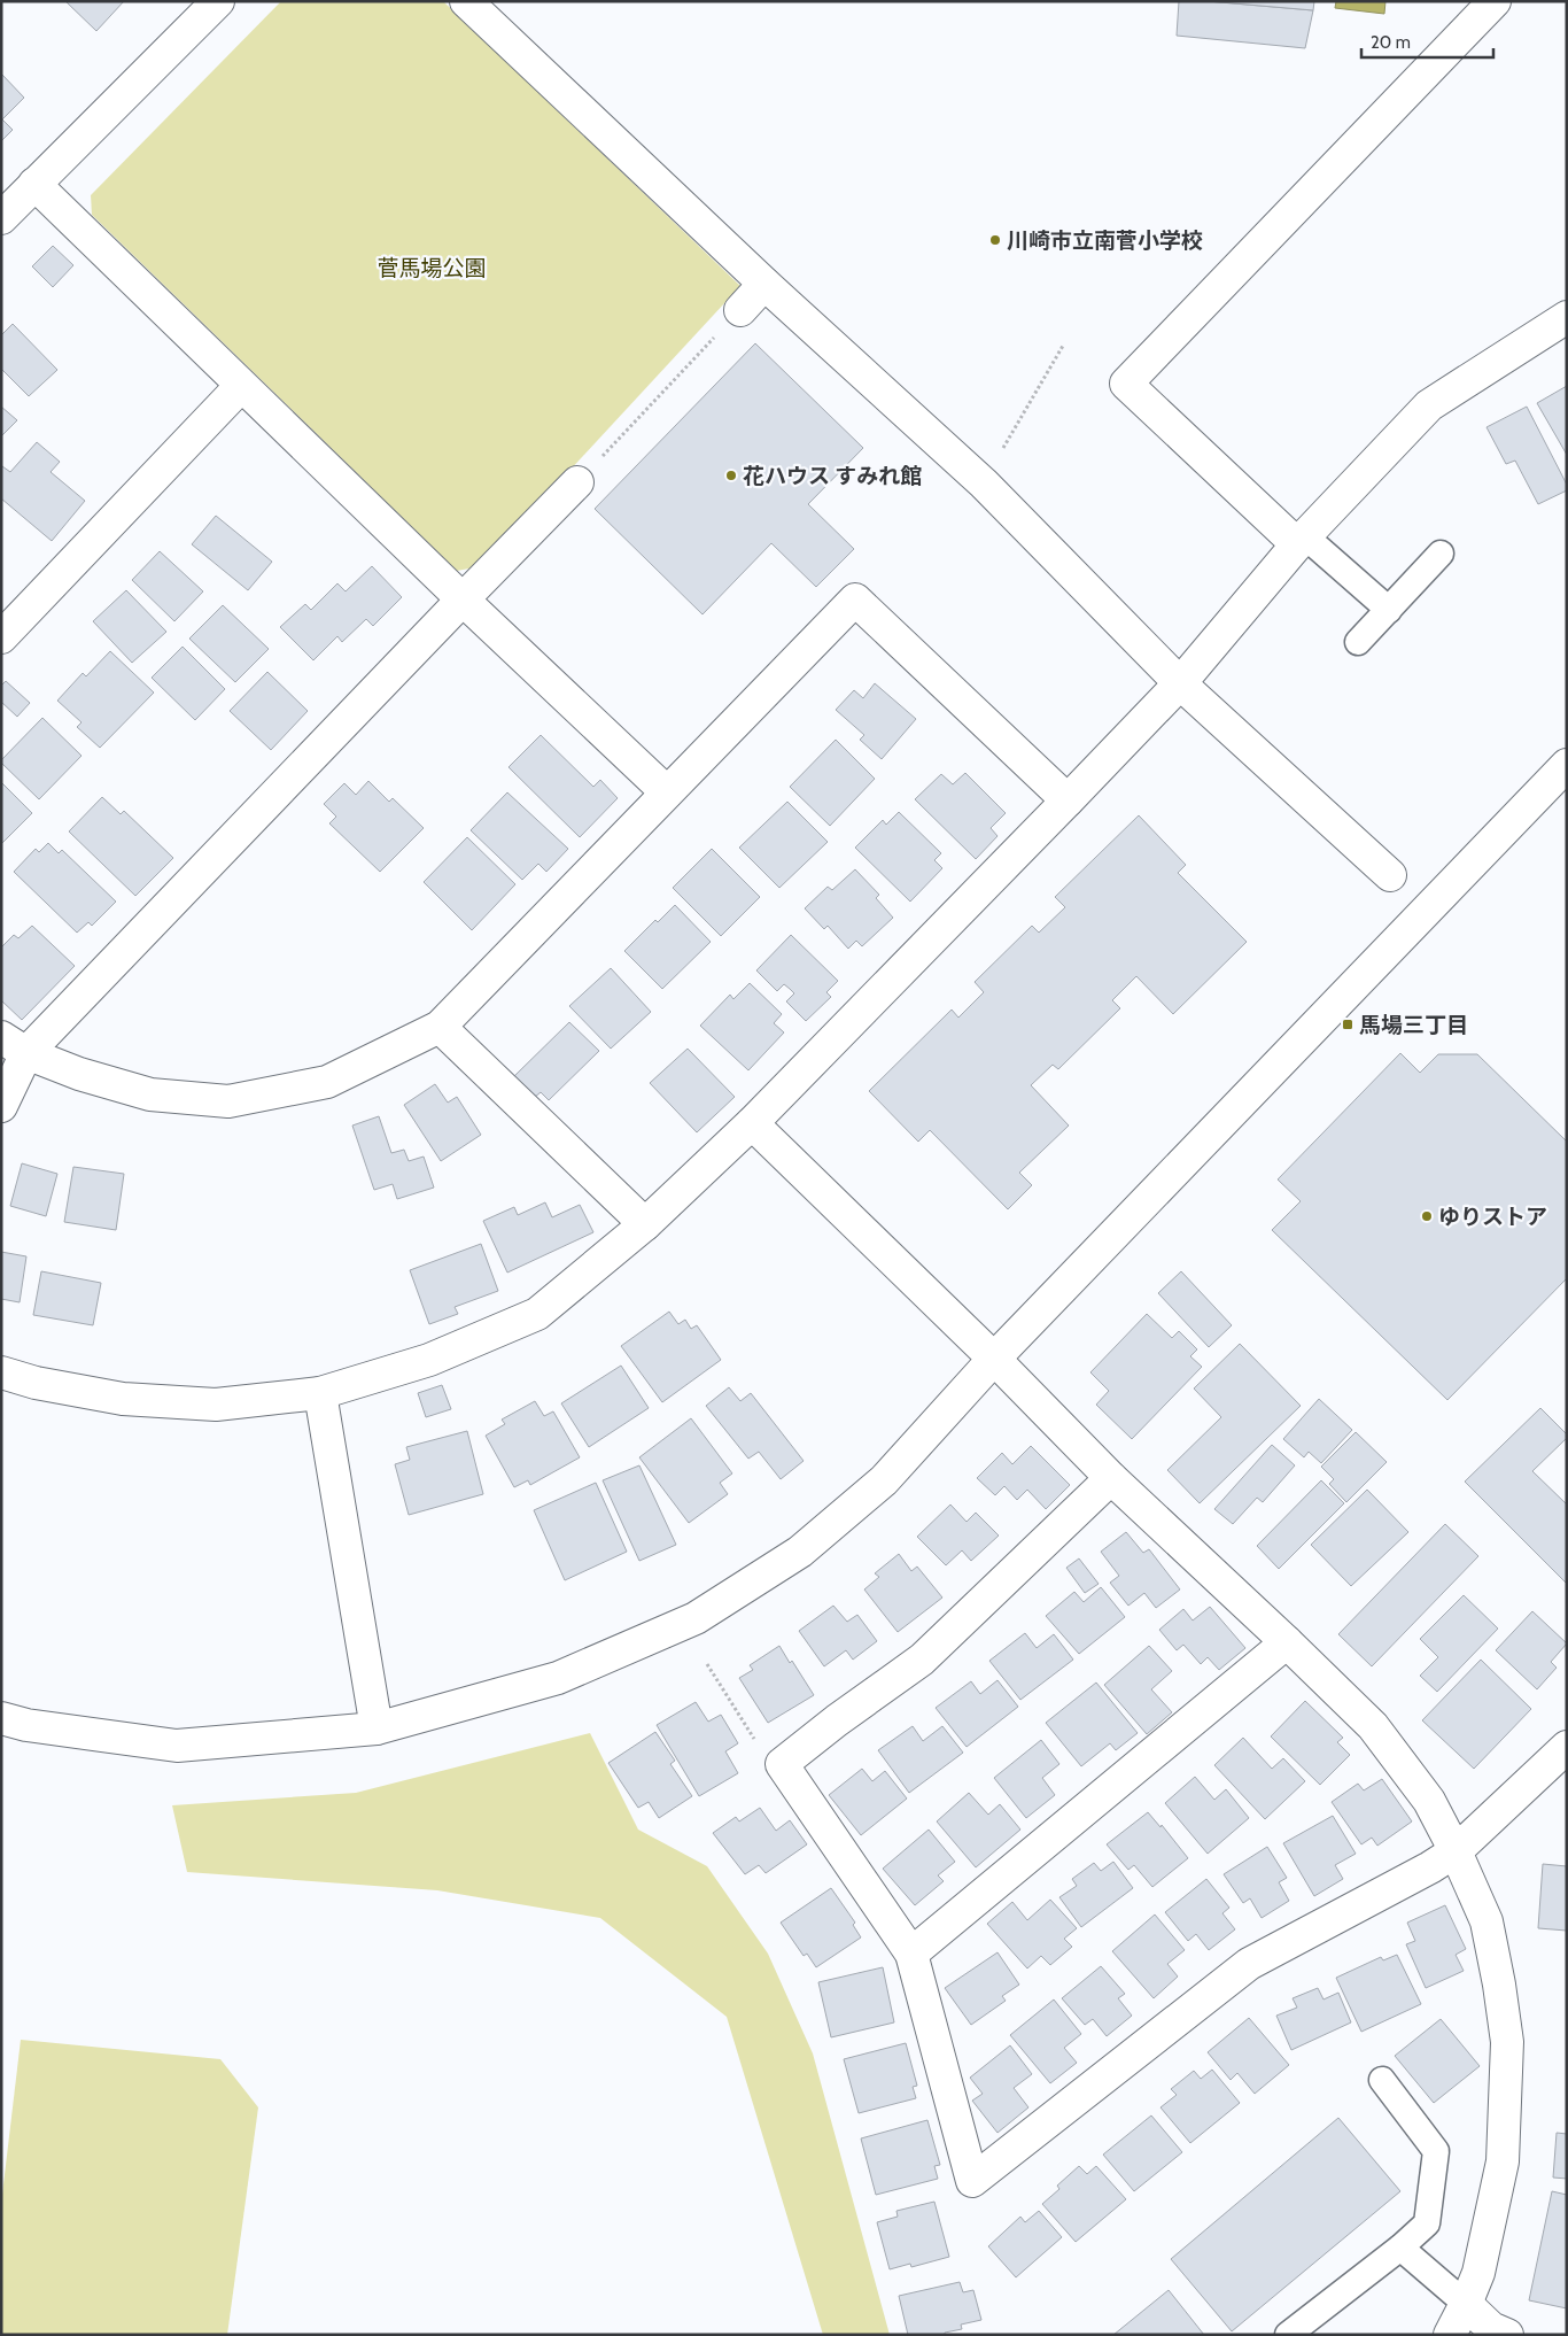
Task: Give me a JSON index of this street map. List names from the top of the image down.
{
  "parks": ["菅馬場公園"],
  "places": {
    "other": ["川崎市立南菅小学校", "花ハウス すみれ館", "ゆりストア"],
    "transit": ["馬場三丁目"]
  },
  "scale_bar": "20 m"
}
